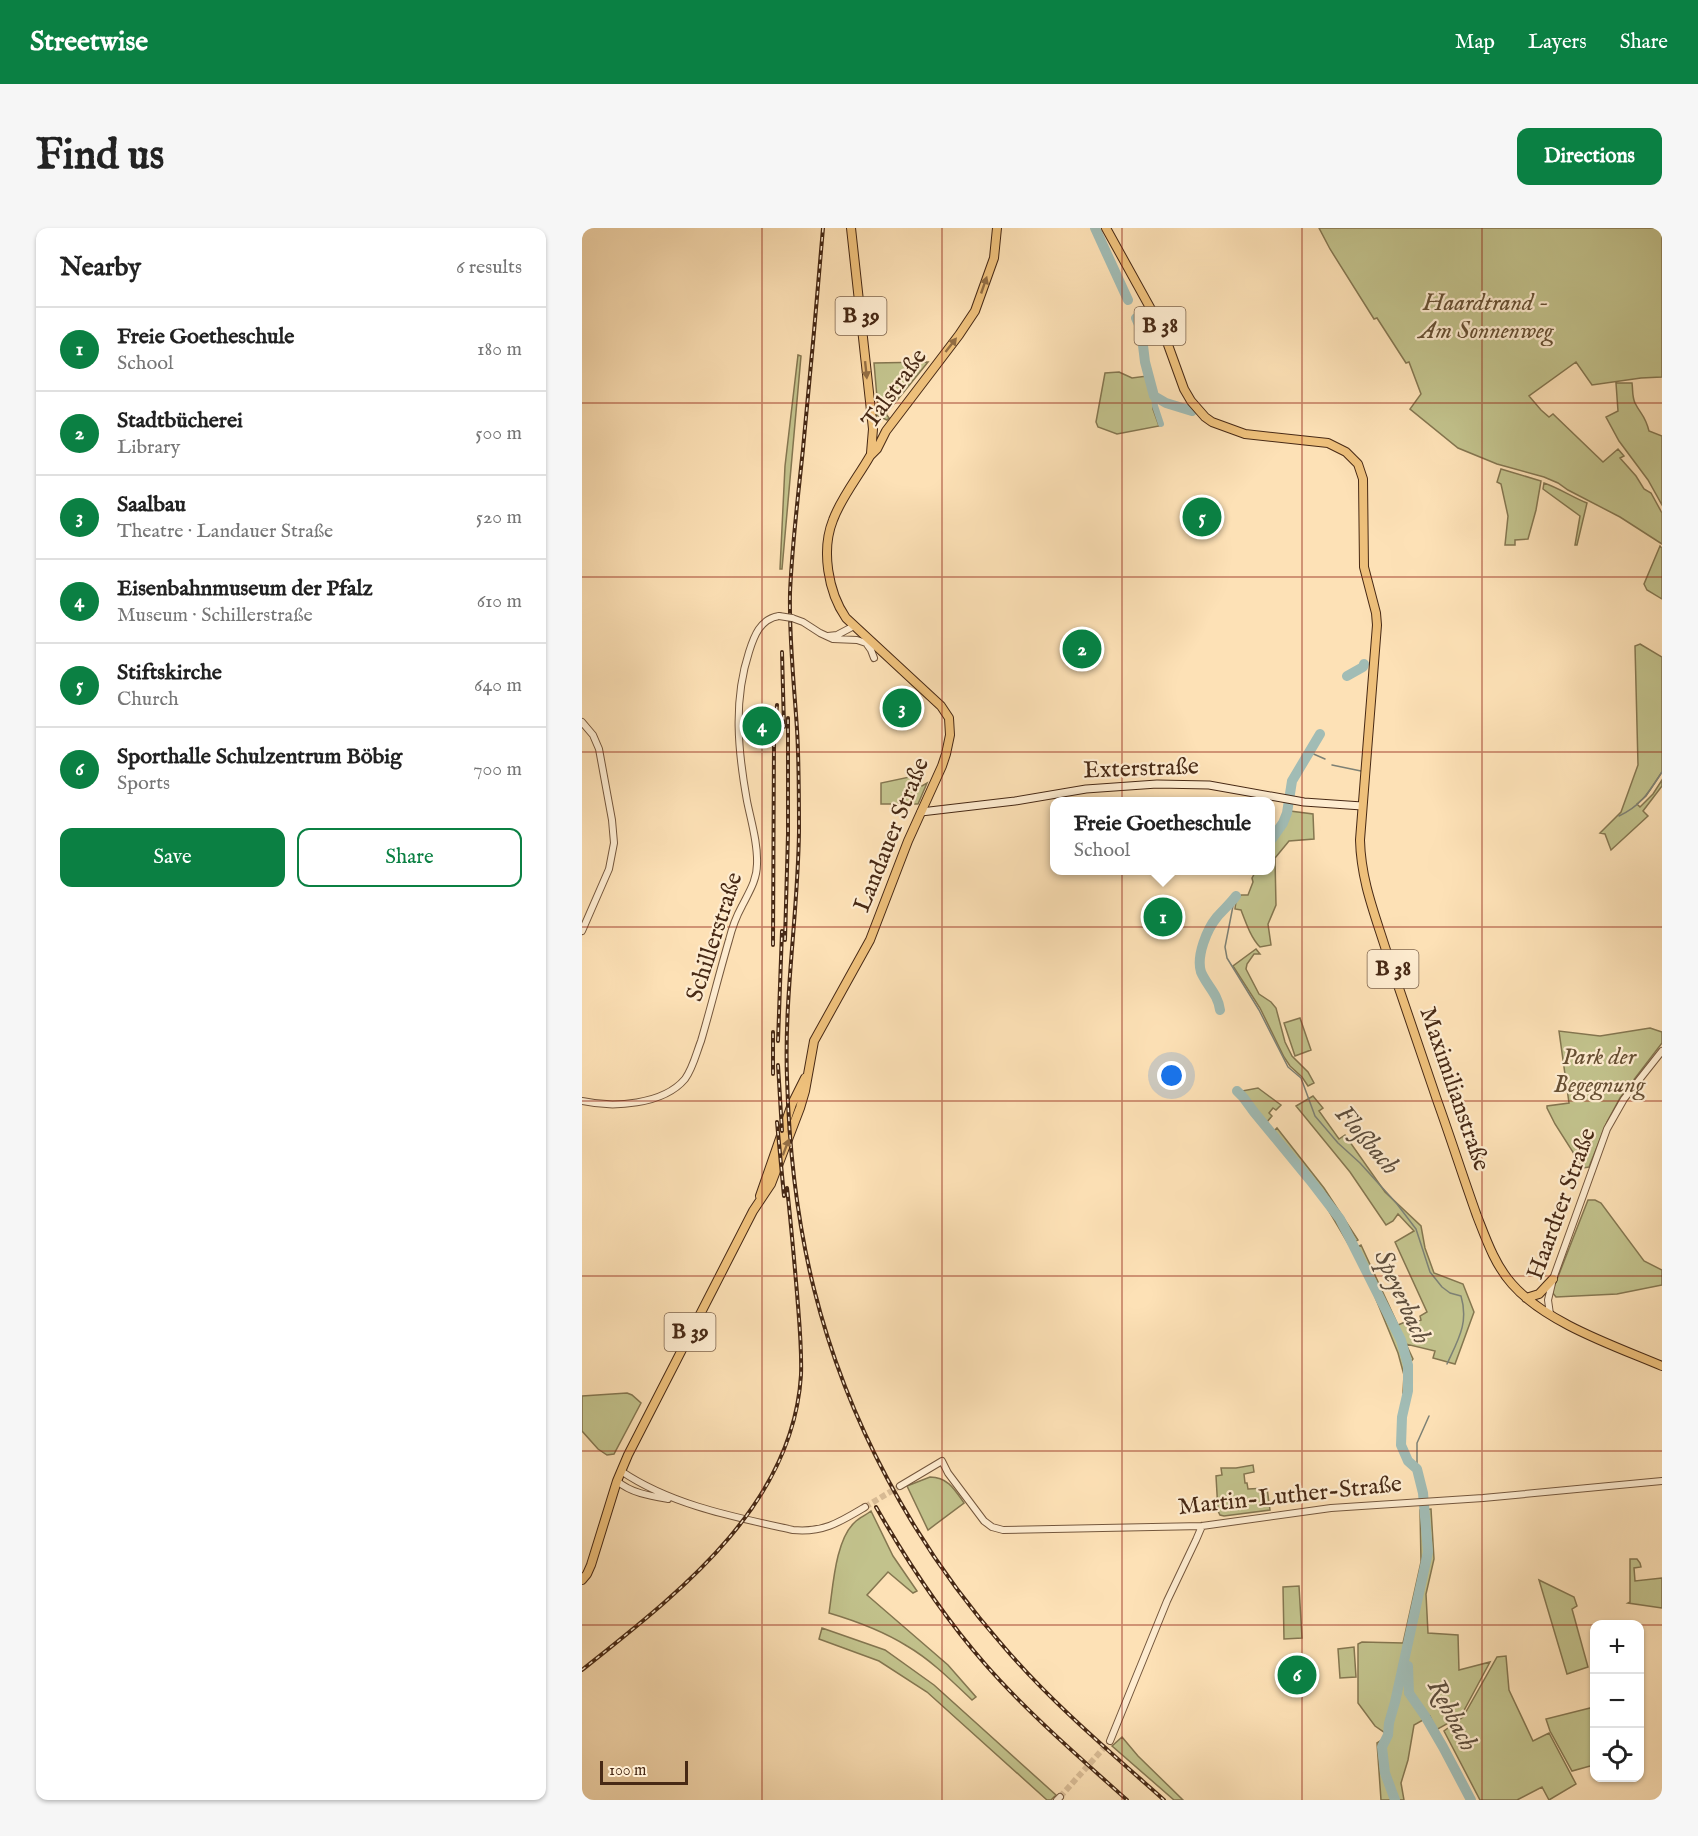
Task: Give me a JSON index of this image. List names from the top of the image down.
{
  "streets": {
    "main road": [
      "B 39",
      "B 38",
      "Talstraße",
      "Exterstraße",
      "Landauer Straße",
      "Maximilianstraße"
    ],
    "street": ["Schillerstraße", "Haardter Straße", "Martin-Luther-Straße"]
  },
  "crossings": [
    ["B 39", "Talstraße"],
    ["B 38", "Maximilianstraße"],
    ["B 38", "Haardter Straße"],
    ["Talstraße", "Landauer Straße"],
    ["Exterstraße", "Landauer Straße"],
    ["Exterstraße", "Maximilianstraße"],
    ["Landauer Straße", "Schillerstraße"],
    ["Maximilianstraße", "Haardter Straße"]
  ],
  "one_way": ["Talstraße"],
  "water": ["Floßbach", "Speyerbach", "Rehbach"],
  "parks": ["Haardtrand - Am Sonnenweg", "Park der Begegnung"],
  "scale_bar": "100 m",
  "page": {
    "header": "Streetwise",
    "nav": ["Map", "Layers", "Share"],
    "buttons": [
      "Directions",
      ["Save", "Share"]
    ],
    "title": "Find us",
    "heading": ["Nearby", "6 results"],
    "list": [
      {
        "mark": "1",
        "name": "Freie Goetheschule",
        "note": "School",
        "value": "180 m"
      },
      {
        "mark": "2",
        "name": "Stadtbücherei",
        "note": "Library",
        "value": "500 m"
      },
      {
        "mark": "3",
        "name": "Saalbau",
        "note": "Theatre · Landauer Straße",
        "value": "520 m"
      },
      {
        "mark": "4",
        "name": "Eisenbahnmuseum der Pfalz",
        "note": "Museum · Schillerstraße",
        "value": "610 m"
      },
      {
        "mark": "5",
        "name": "Stiftskirche",
        "note": "Church",
        "value": "640 m"
      },
      {
        "mark": "6",
        "name": "Sporthalle Schulzentrum Böbig",
        "note": "Sports",
        "value": "700 m"
      }
    ],
    "pins": [
      "5",
      "2",
      "3",
      "4",
      "1",
      "6"
    ],
    "popup": ["Freie Goetheschule", "School"],
    "map_buttons": ["+", "−"],
    "scale": "100 m"
  }
}
